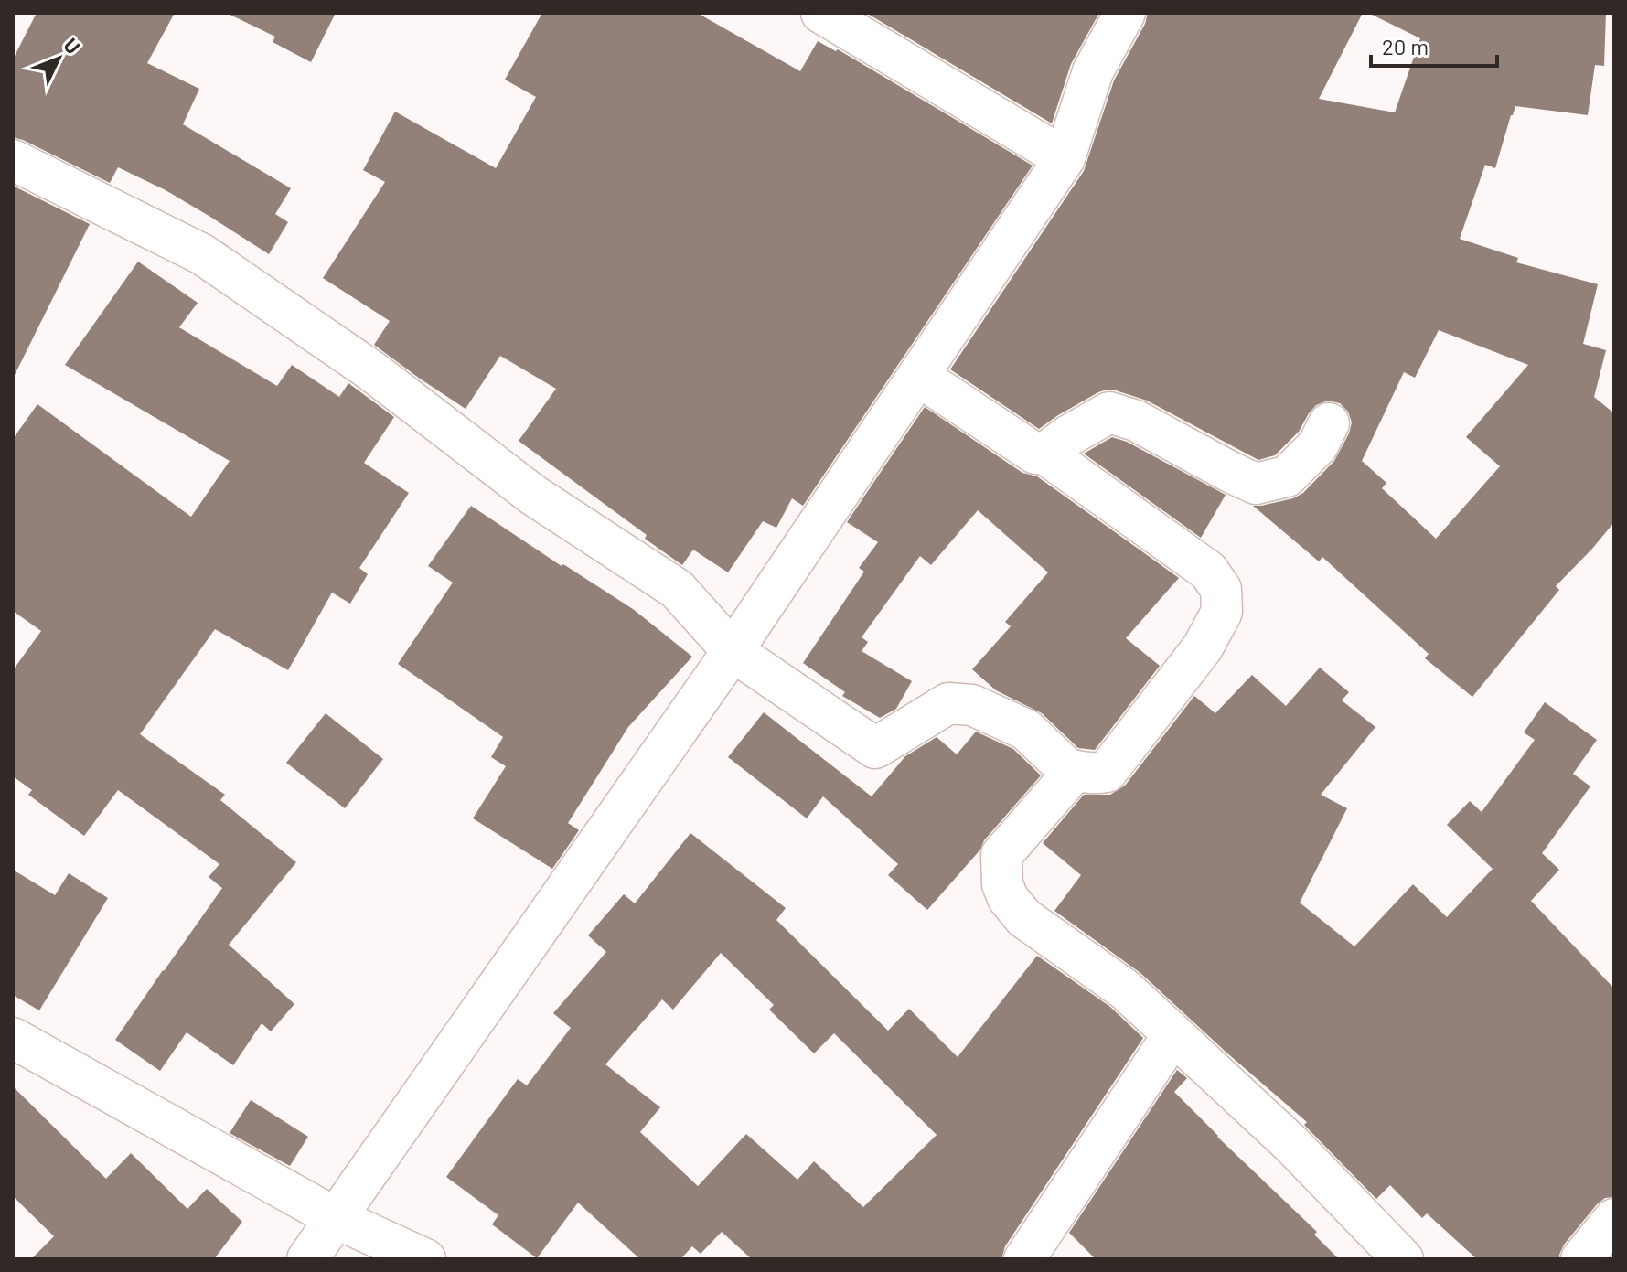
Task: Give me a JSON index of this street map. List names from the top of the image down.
{
  "scale_bar": "20 m",
  "north": "top right"
}
